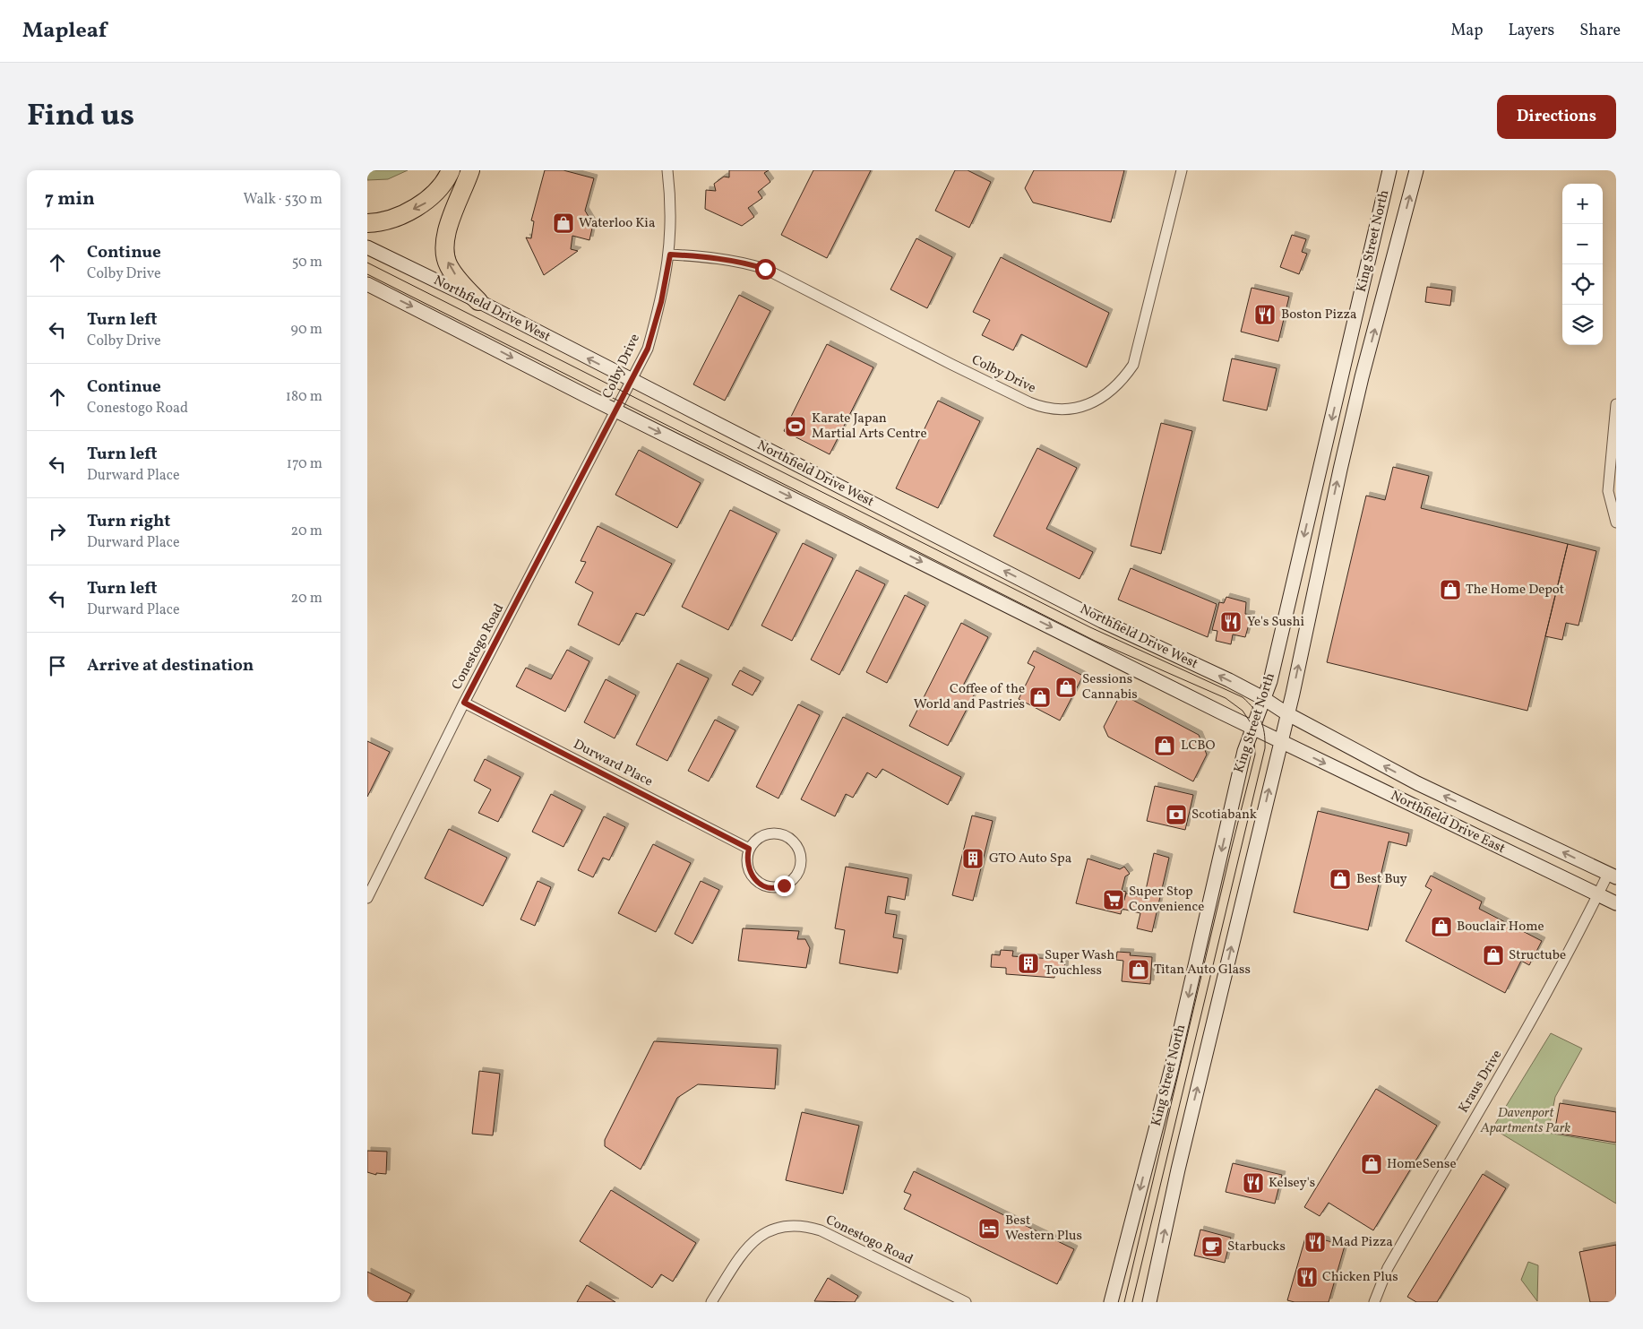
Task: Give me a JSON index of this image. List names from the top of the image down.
{
  "streets": {
    "main road": ["King Street North", "Northfield Drive West", "Northfield Drive East"],
    "street": [
      "Colby Drive",
      "Conestogo Road",
      "Durward Place",
      "Kraus Drive"
    ]
  },
  "crossings": [
    ["King Street North", "Northfield Drive West"],
    ["King Street North", "Northfield Drive East"],
    ["Northfield Drive West", "Colby Drive"],
    ["Northfield Drive West", "Northfield Drive East"],
    ["Colby Drive", "Conestogo Road"],
    ["Conestogo Road", "Durward Place"],
    ["Northfield Drive East", "Kraus Drive"]
  ],
  "parks": ["Davenport Apartments Park"],
  "places": {
    "shop": [
      "Waterloo Kia",
      "The Home Depot",
      "Sessions Cannabis",
      "Coffee of the World and Pastries",
      "LCBO",
      "Best Buy",
      "Bouclair Home",
      "Structube",
      "Titan Auto Glass",
      "HomeSense"
    ],
    "restaurant": [
      "Boston Pizza",
      "Ye's Sushi",
      "Kelsey's",
      "Mad Pizza",
      "Chicken Plus"
    ],
    "sports": ["Karate Japan Martial Arts Centre"],
    "bank": ["Scotiabank"],
    "building": ["GTO Auto Spa", "Super Wash Touchless"],
    "supermarket": ["Super Stop Convenience"],
    "hotel": ["Best Western Plus"],
    "cafe": ["Starbucks"]
  },
  "page": {
    "header": "Mapleaf",
    "nav": ["Map", "Layers", "Share"],
    "title": "Find us",
    "buttons": "Directions",
    "heading": ["7 min", "Walk · 530 m"],
    "map_buttons": ["+", "−"],
    "list": [
      ["Continue", "Colby Drive", "50 m"],
      ["Turn left", "Colby Drive", "90 m"],
      ["Continue", "Conestogo Road", "180 m"],
      ["Turn left", "Durward Place", "170 m"],
      ["Turn right", "Durward Place", "20 m"],
      ["Turn left", "Durward Place", "20 m"],
      "Arrive at destination"
    ]
  }
}
